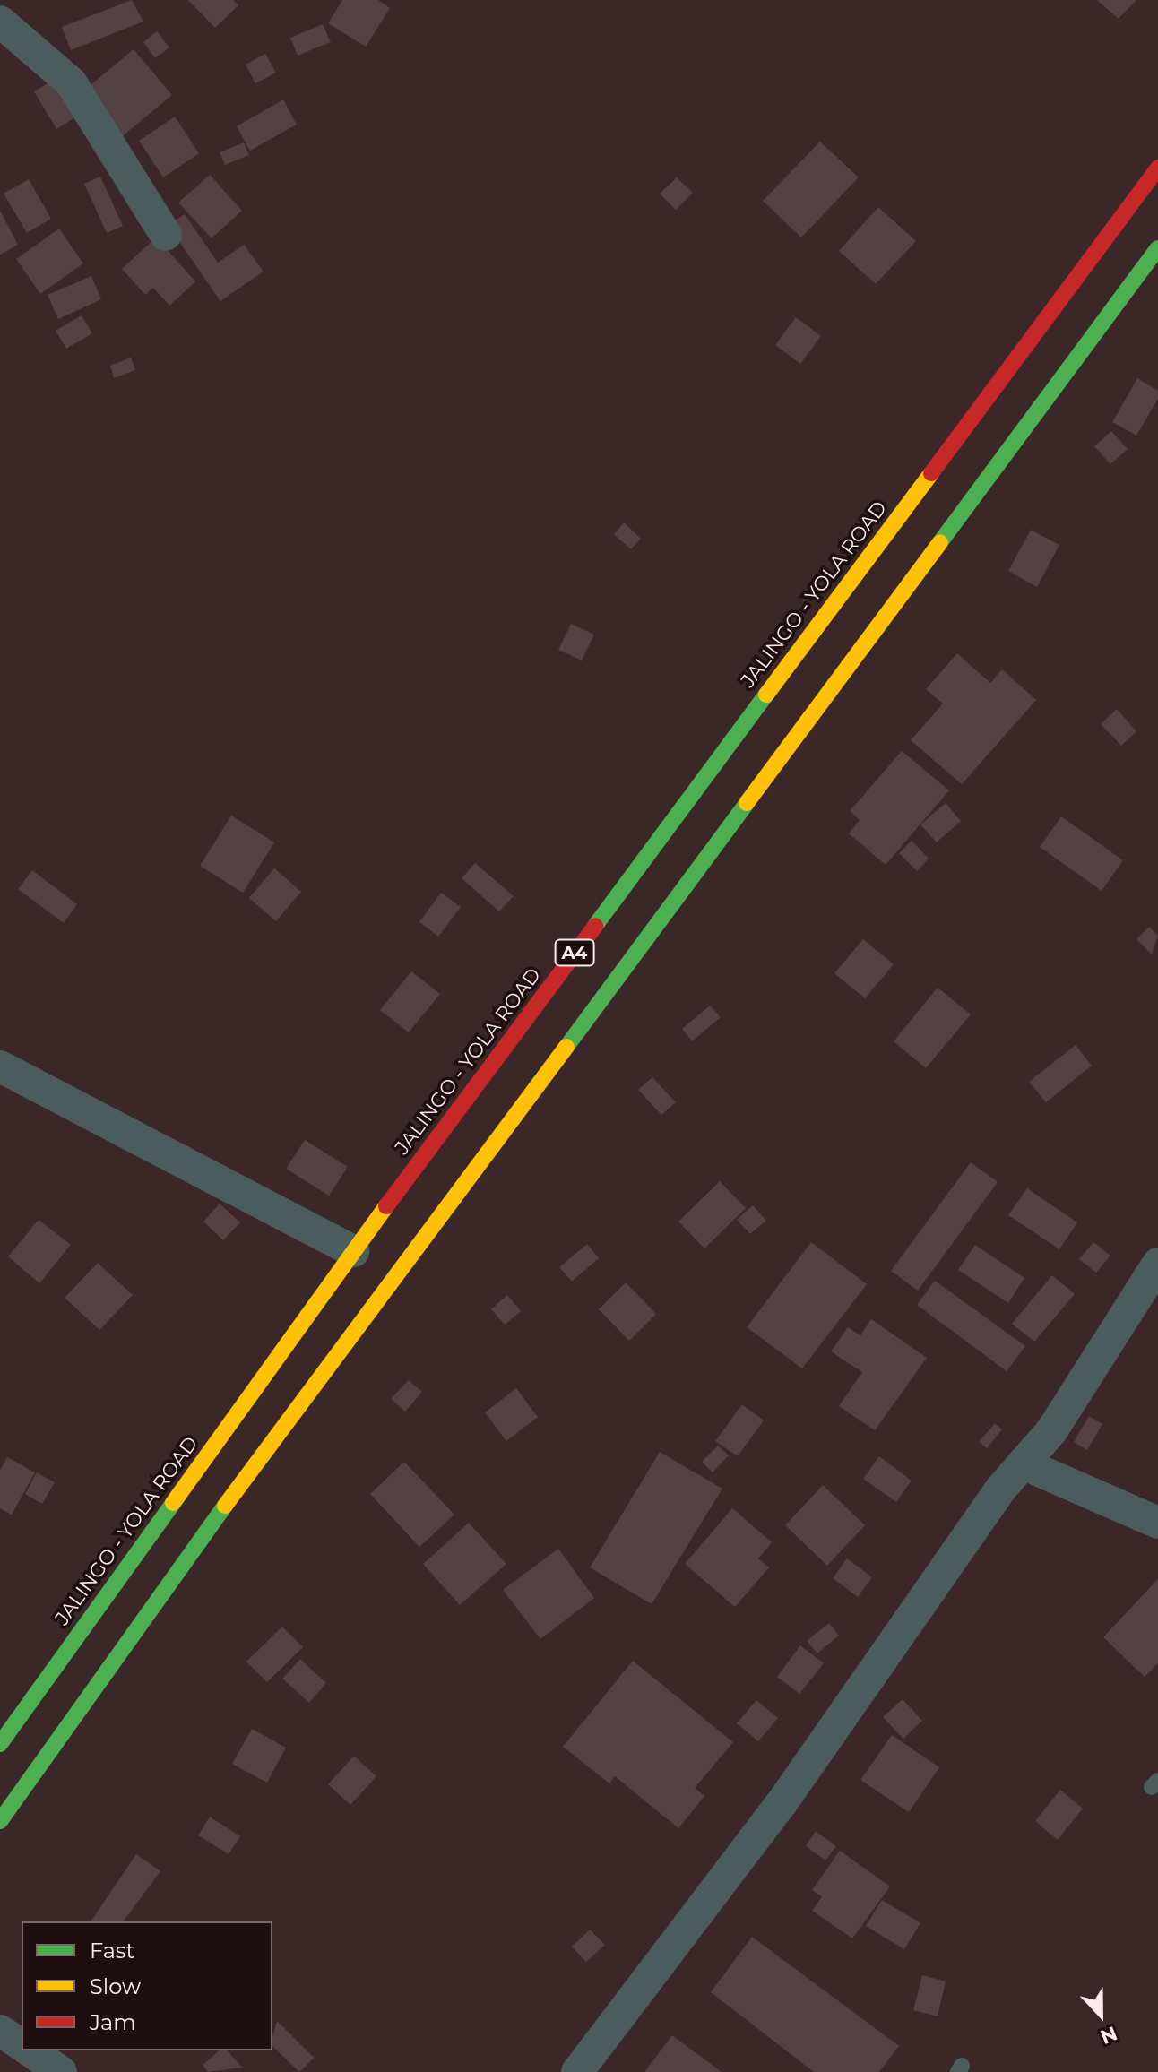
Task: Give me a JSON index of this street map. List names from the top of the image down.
{
  "streets": {
    "highway": ["JALINGO - YOLA ROAD", "A4"]
  },
  "legend": ["Fast", "Slow", "Jam"],
  "north": "bottom"
}
